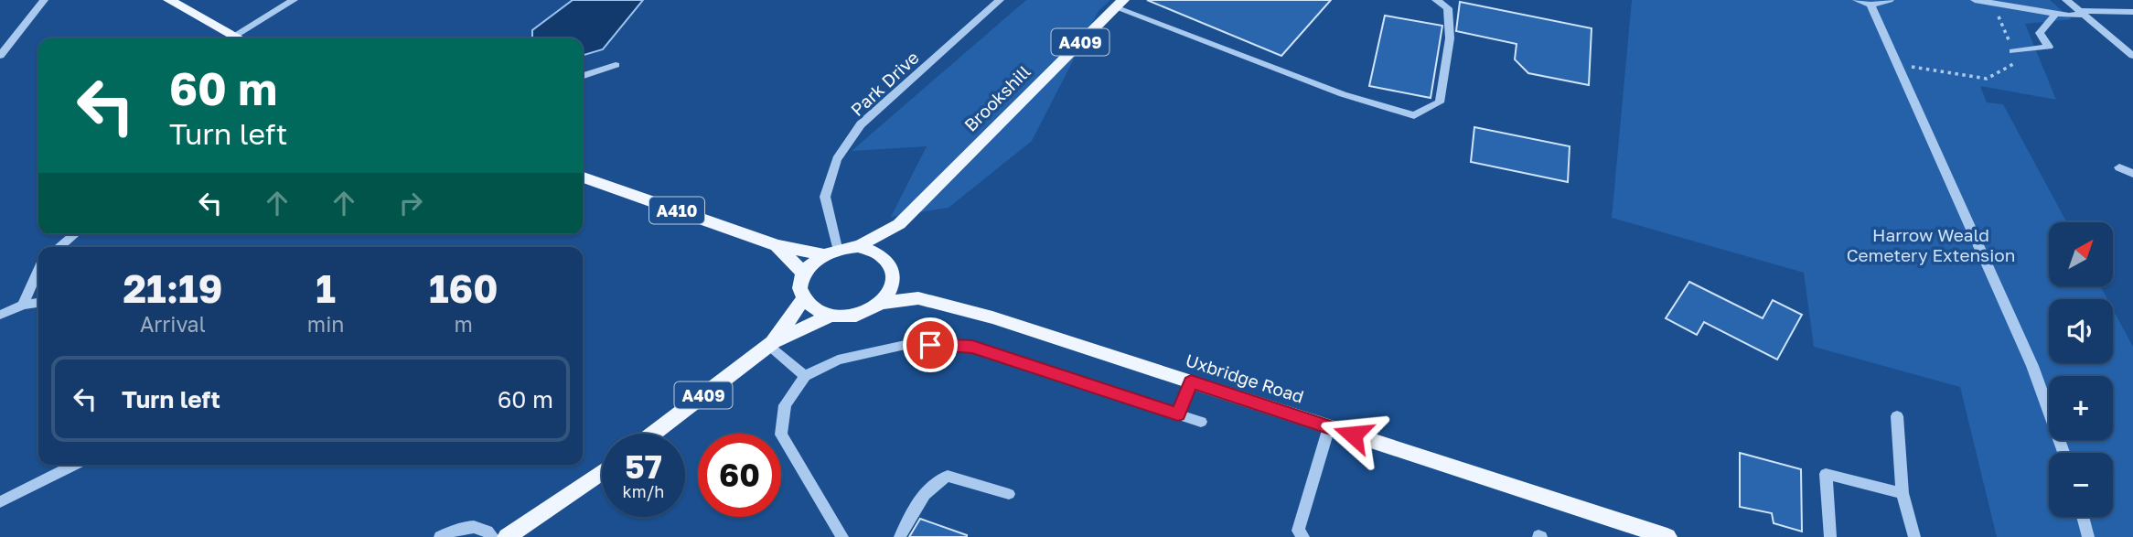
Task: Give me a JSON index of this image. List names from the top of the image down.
{
  "streets": {
    "main road": [
      "A409",
      "Brookshill",
      "A410",
      "Uxbridge Road"
    ],
    "street": ["Park Drive"]
  },
  "crossings": [
    ["A409", "Park Drive"],
    ["A409", "Brookshill"],
    ["A409", "A410"],
    ["A409", "Uxbridge Road"],
    ["Park Drive", "Brookshill"],
    ["Park Drive", "A410"],
    ["Park Drive", "Uxbridge Road"],
    ["Brookshill", "A410"],
    ["Brookshill", "Uxbridge Road"],
    ["A410", "Uxbridge Road"]
  ],
  "parks": ["Harrow Weald Cemetery Extension"],
  "north": "top right",
  "page": {
    "turn": ["60 m", "Turn left"],
    "map_buttons": ["+", "−"],
    "eta": [
      "21:19",
      "Arrival",
      "1",
      "min",
      "160",
      "m"
    ],
    "list": [
      {
        "name": "Turn left",
        "value": "60 m"
      }
    ],
    "speed": "57 km/h",
    "limit": "60"
  }
}
